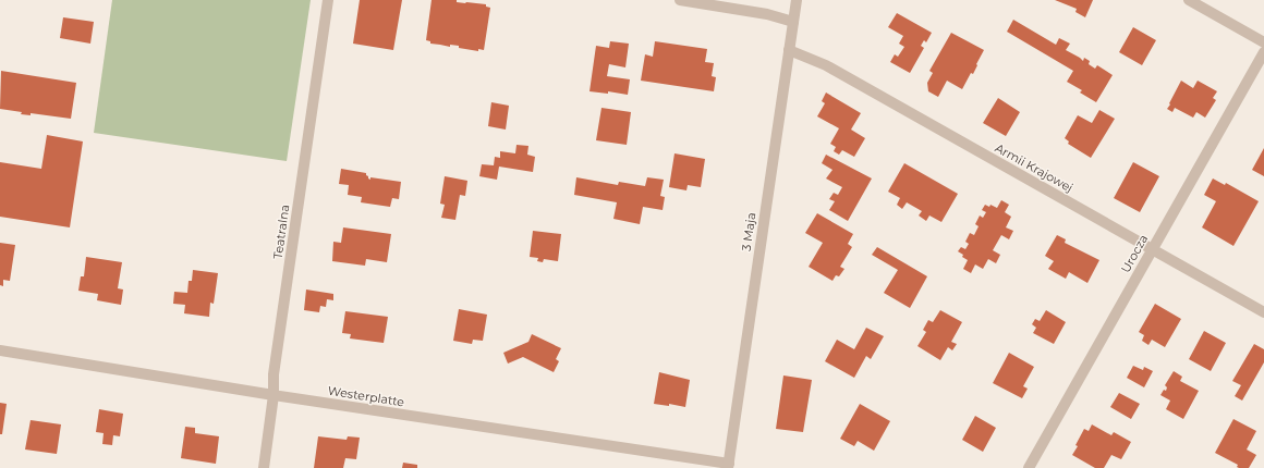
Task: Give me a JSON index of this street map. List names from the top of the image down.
{
  "streets": {
    "street": [
      "Armii Krajowej",
      "Teatralna",
      "3 Maja",
      "Urocza",
      "Westerplatte"
    ]
  },
  "crossings": [
    ["Armii Krajowej", "3 Maja"],
    ["Armii Krajowej", "Urocza"],
    ["Teatralna", "Westerplatte"],
    ["3 Maja", "Westerplatte"]
  ]
}
